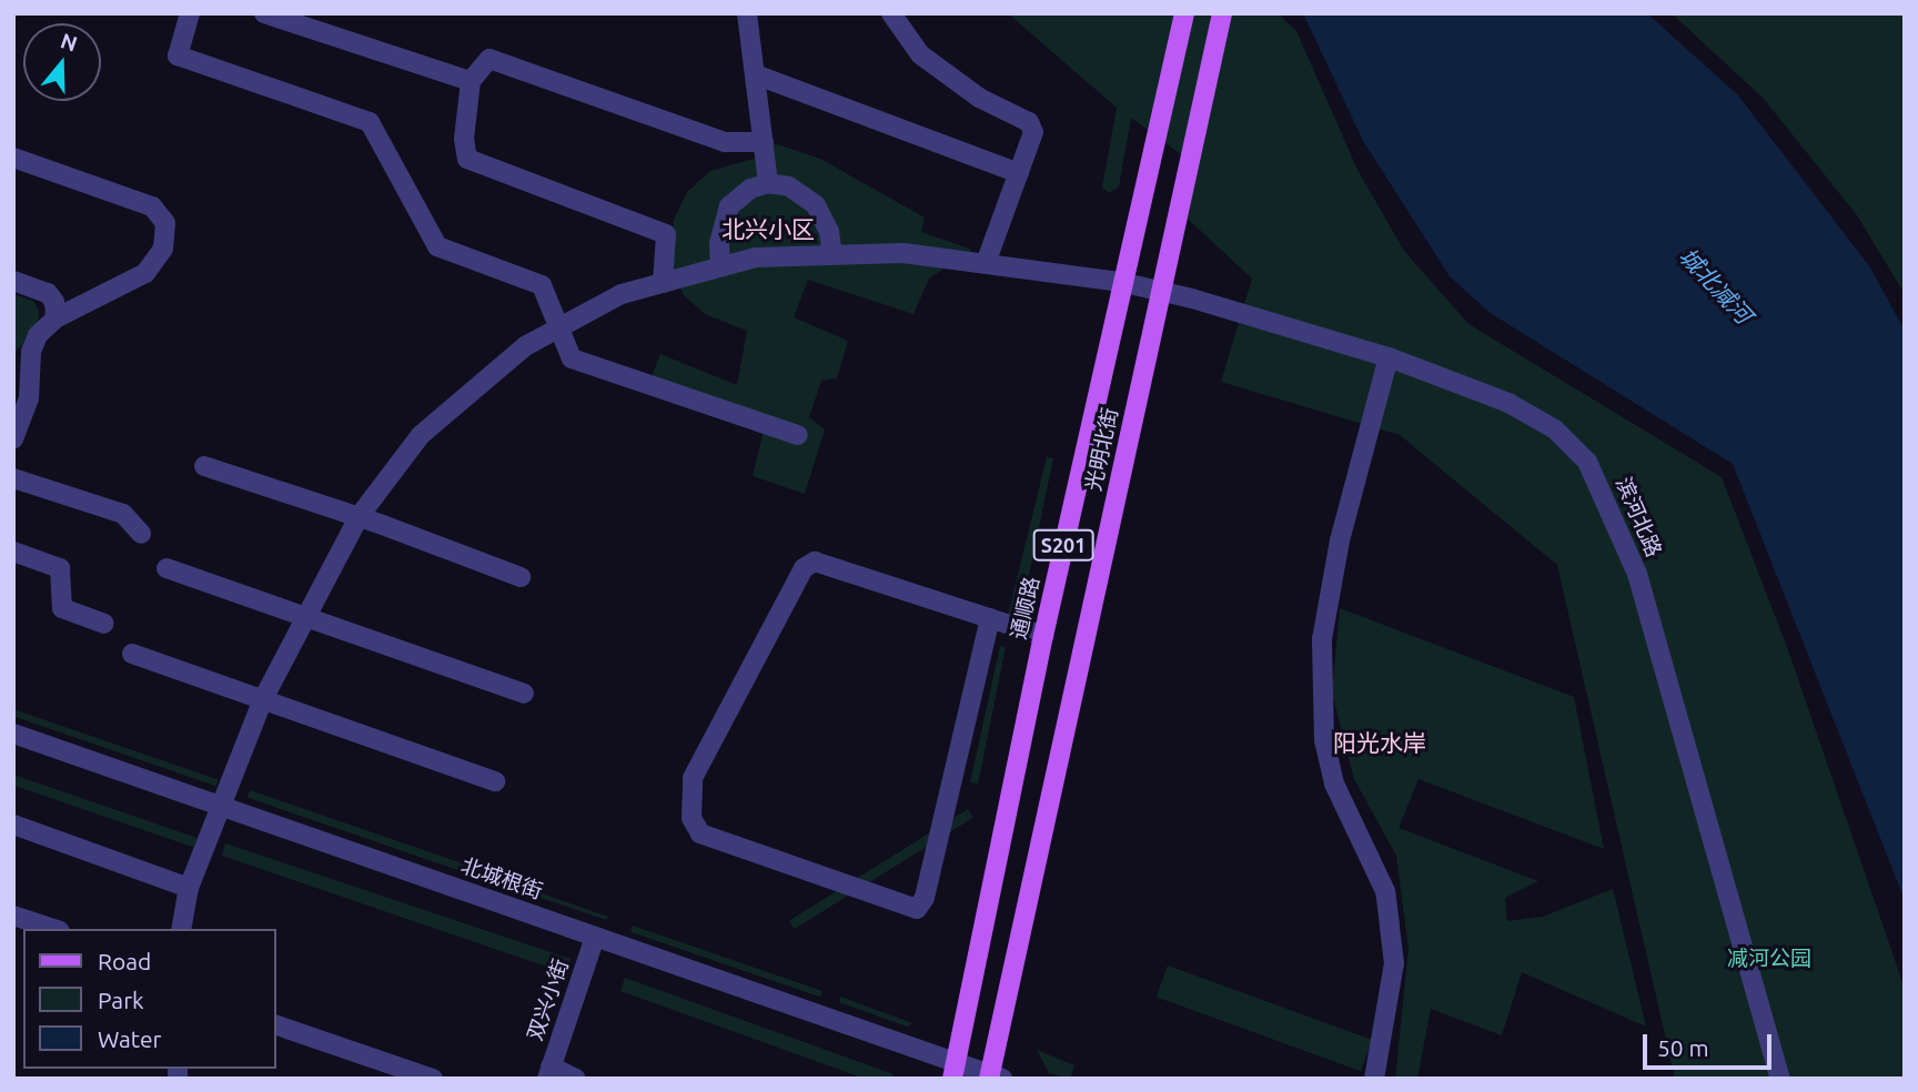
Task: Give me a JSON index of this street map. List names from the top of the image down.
{
  "streets": {
    "main road": ["光明北街", "S201", "通顺路"],
    "street": ["滨河北路", "北城根街", "双兴小街"]
  },
  "crossings": [
    ["光明北街", "滨河北路"],
    ["光明北街", "通顺路"],
    ["光明北街", "北城根街"],
    ["滨河北路", "通顺路"],
    ["滨河北路", "北城根街"],
    ["通顺路", "北城根街"],
    ["北城根街", "双兴小街"]
  ],
  "districts": ["北兴小区", "阳光水岸"],
  "water": ["城北减河"],
  "parks": ["减河公园"],
  "legend": ["Road", "Park", "Water"],
  "scale_bar": "50 m",
  "north": "top"
}
